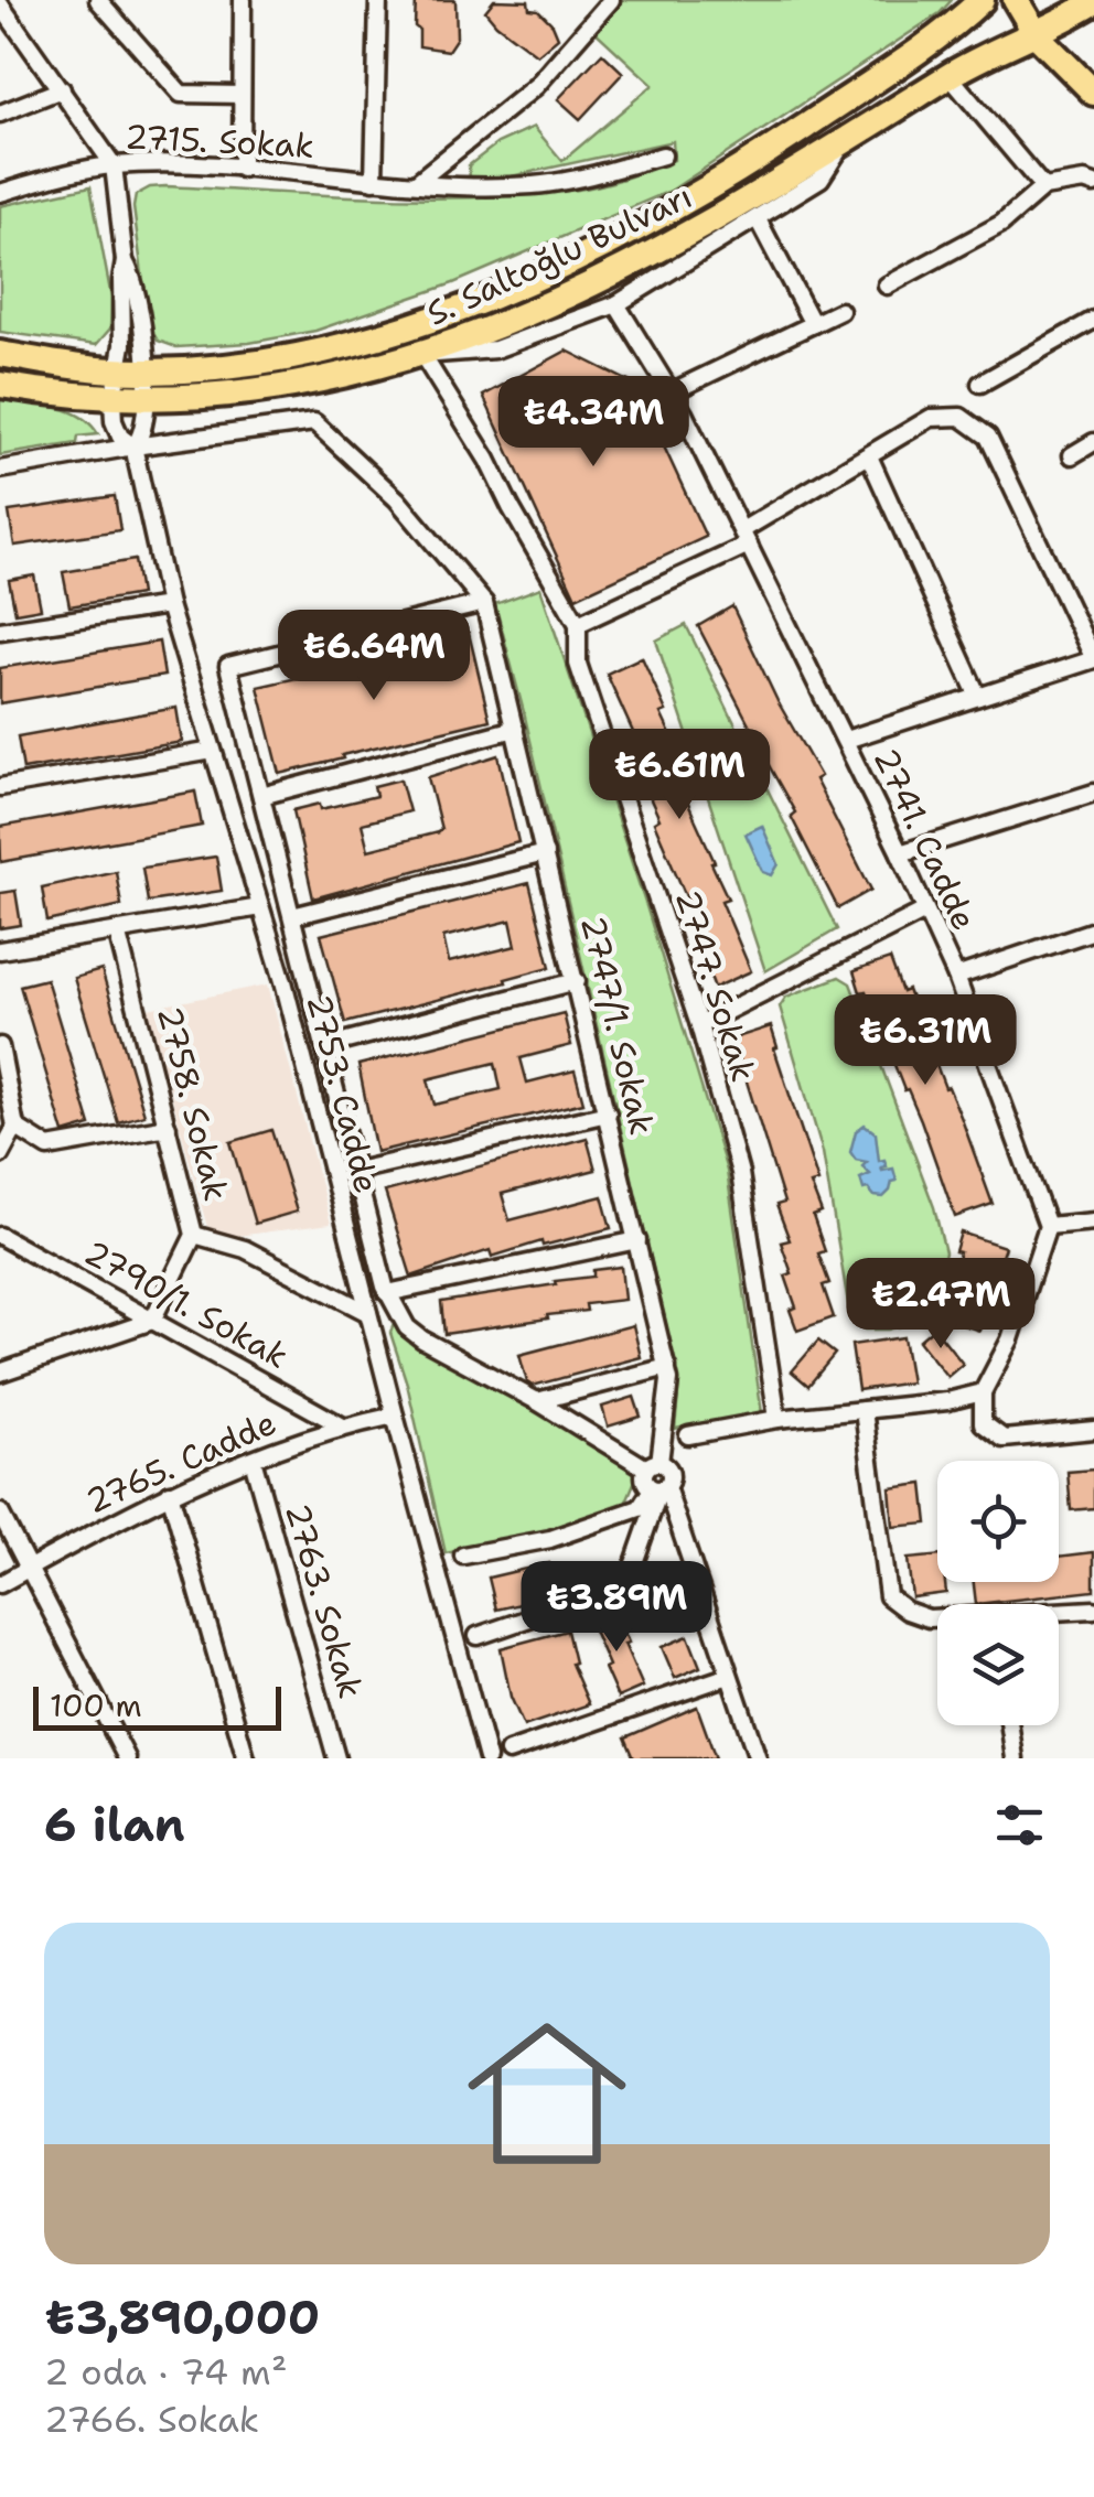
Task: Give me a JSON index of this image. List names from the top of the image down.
{
  "streets": {
    "main road": ["S. Saltoğlu Bulvarı"],
    "street": [
      "2715. Sokak",
      "2741. Cadde",
      "2747. Sokak",
      "2747/1. Sokak",
      "2753. Cadde",
      "2758. Sokak",
      "2790/1. Sokak",
      "2765. Cadde",
      "2763. Sokak"
    ]
  },
  "crossings": [
    ["S. Saltoğlu Bulvarı", "2747. Sokak"],
    ["2753. Cadde", "2765. Cadde"],
    ["2758. Sokak", "2790/1. Sokak"],
    ["2790/1. Sokak", "2765. Cadde"],
    ["2765. Cadde", "2763. Sokak"]
  ],
  "scale_bar": "100 m",
  "page": {
    "price": [
      "₺4.34M",
      "₺6.64M",
      "₺6.61M",
      "₺6.31M",
      "₺2.47M",
      "₺3.89M"
    ],
    "scale": "100 m",
    "heading": "6 ilan",
    "list": [
      {
        "name": "₺3,890,000",
        "note": "2 oda · 74 m² · 2766. Sokak"
      }
    ]
  }
}
